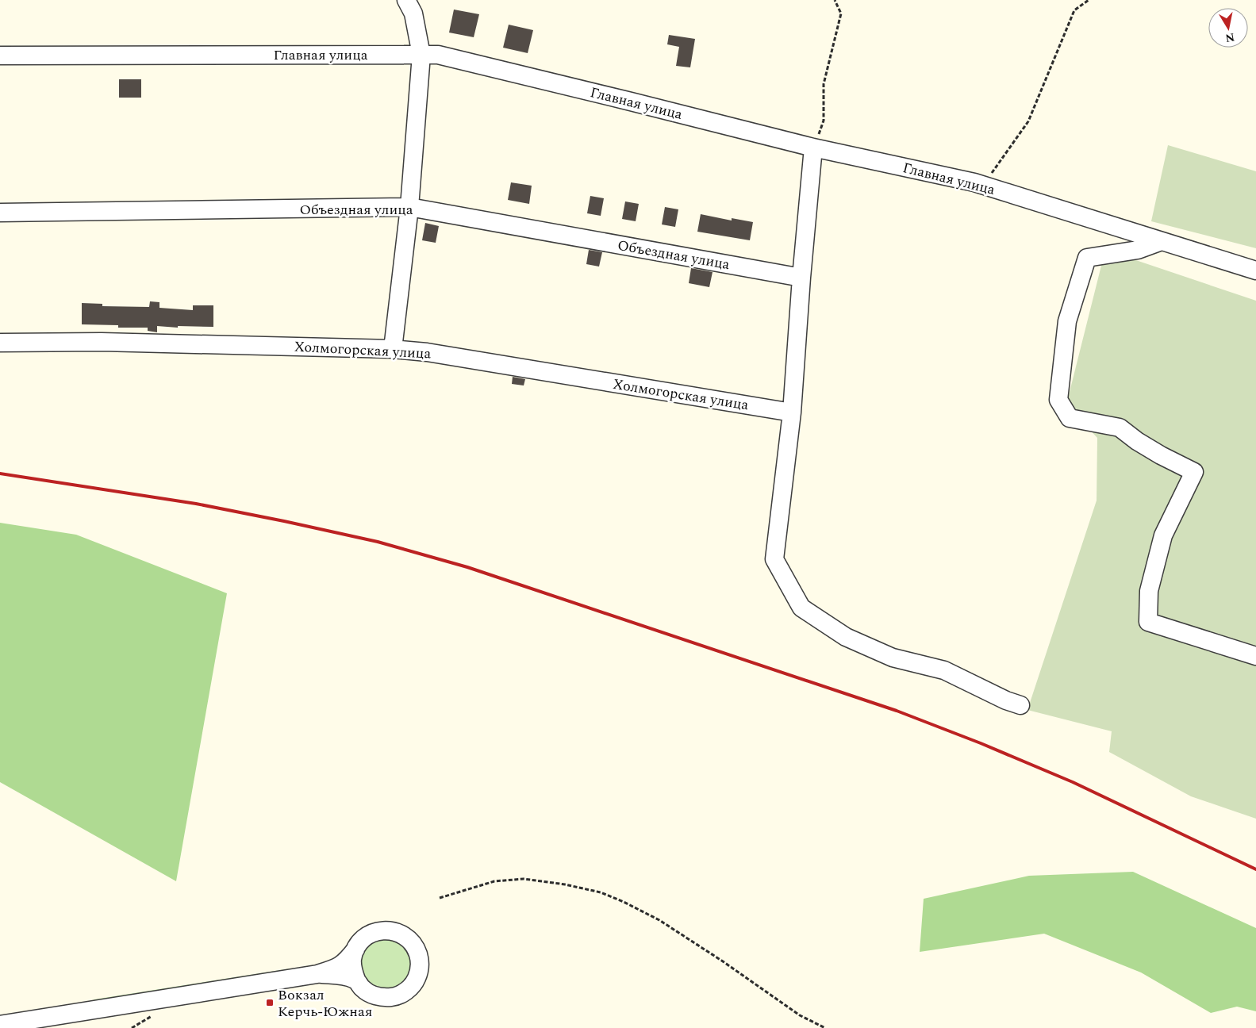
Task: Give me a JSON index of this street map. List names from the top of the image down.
{
  "streets": {
    "street": ["Главная улица", "Объездная улица", "Холмогорская улица"]
  },
  "places": {
    "transit": ["Вокзал Керчь-Южная"]
  },
  "north": "bottom"
}
